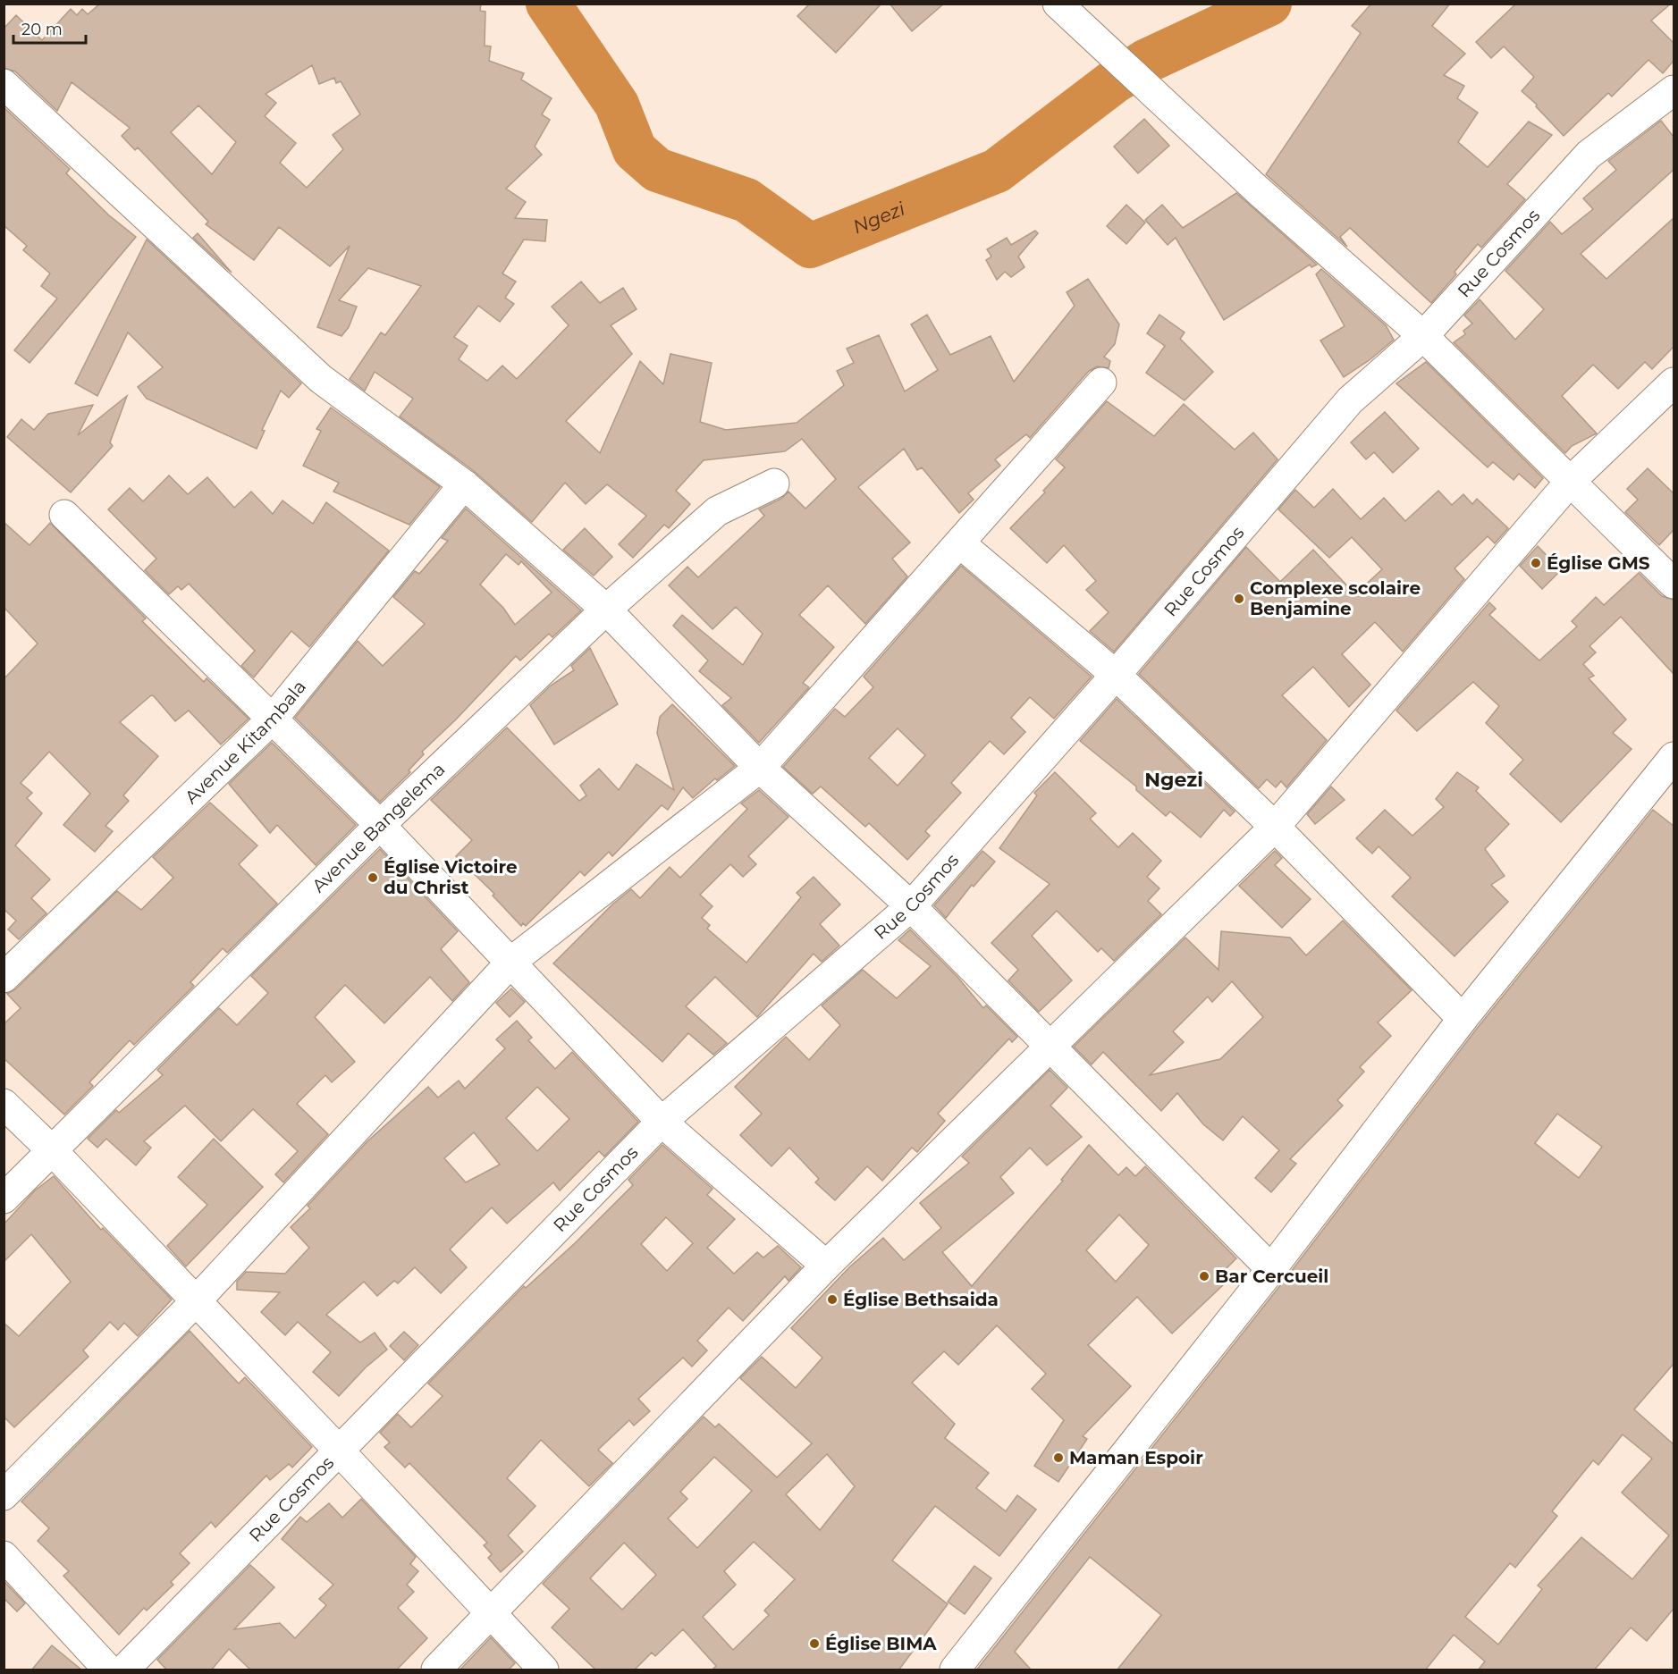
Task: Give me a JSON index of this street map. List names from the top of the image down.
{
  "streets": {
    "street": ["Rue Cosmos", "Avenue Kitambala", "Avenue Bangelema"]
  },
  "districts": ["Ngezi"],
  "water": ["Ngezi"],
  "places": [
    "Église GMS",
    "Complexe scolaire Benjamine",
    "Église Victoire du Christ",
    "Bar Cercueil",
    "Église Bethsaida",
    "Maman Espoir",
    "Église BIMA"
  ],
  "scale_bar": "20 m"
}
